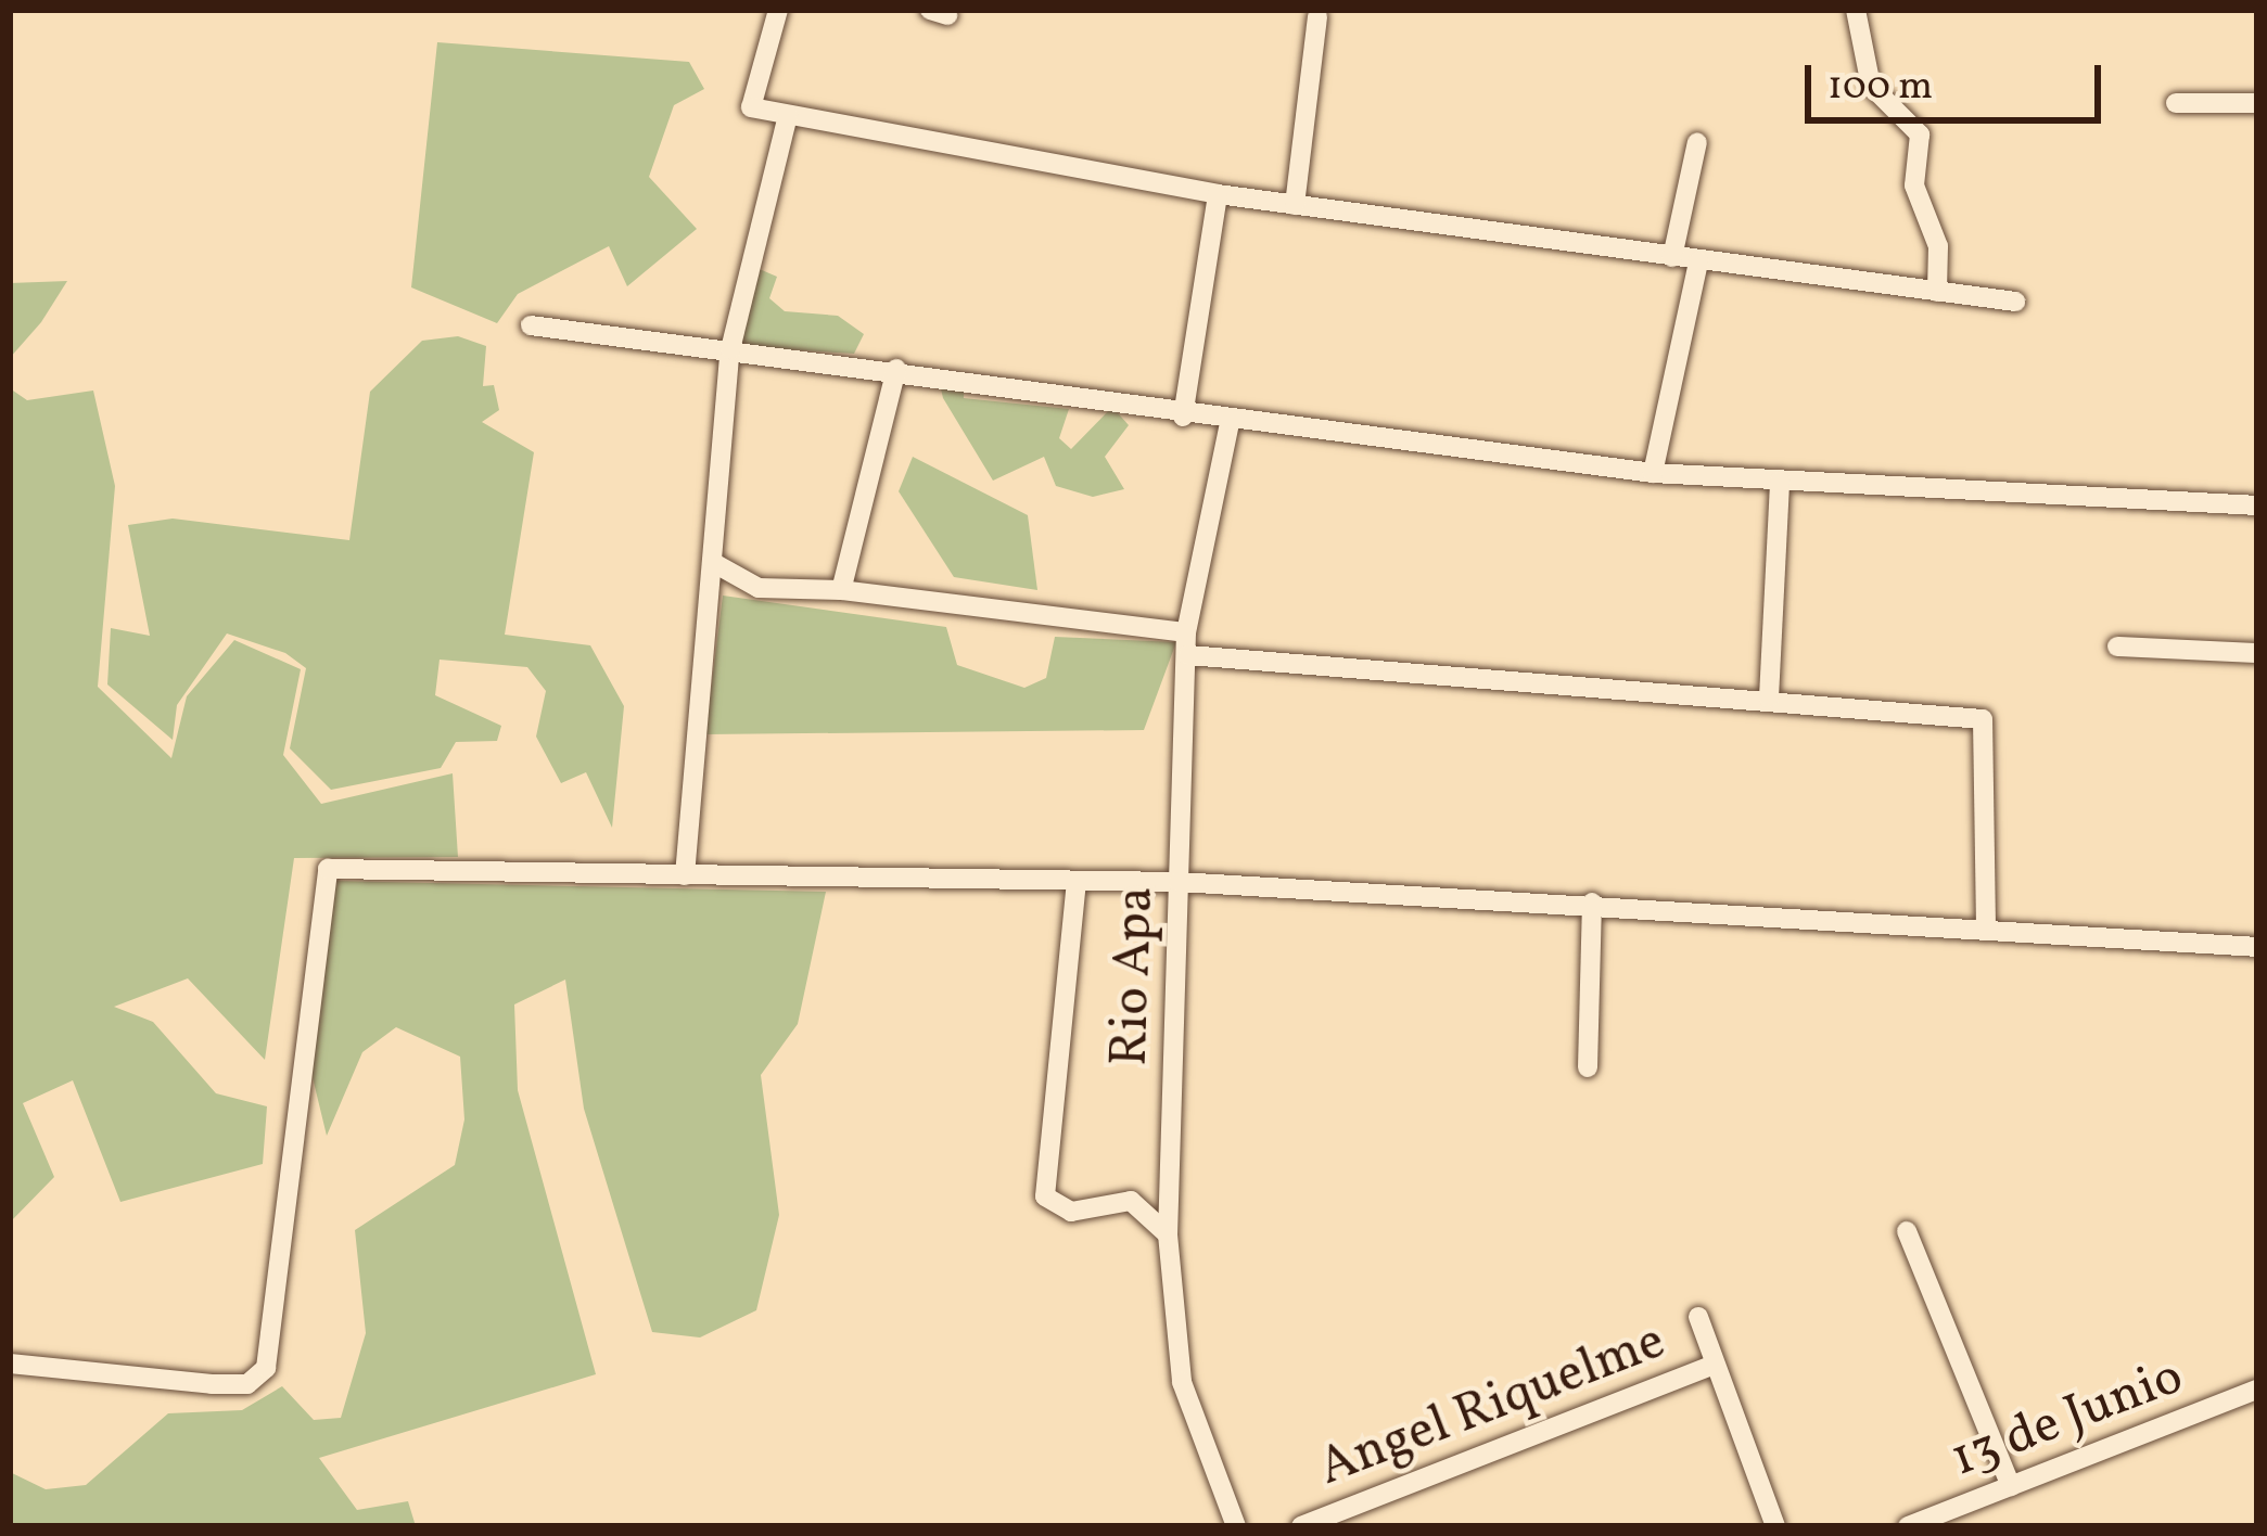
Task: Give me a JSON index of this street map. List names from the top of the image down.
{
  "streets": {
    "street": ["Rio Apa", "Angel Riquelme", "13 de Junio"]
  },
  "scale_bar": "100 m"
}
